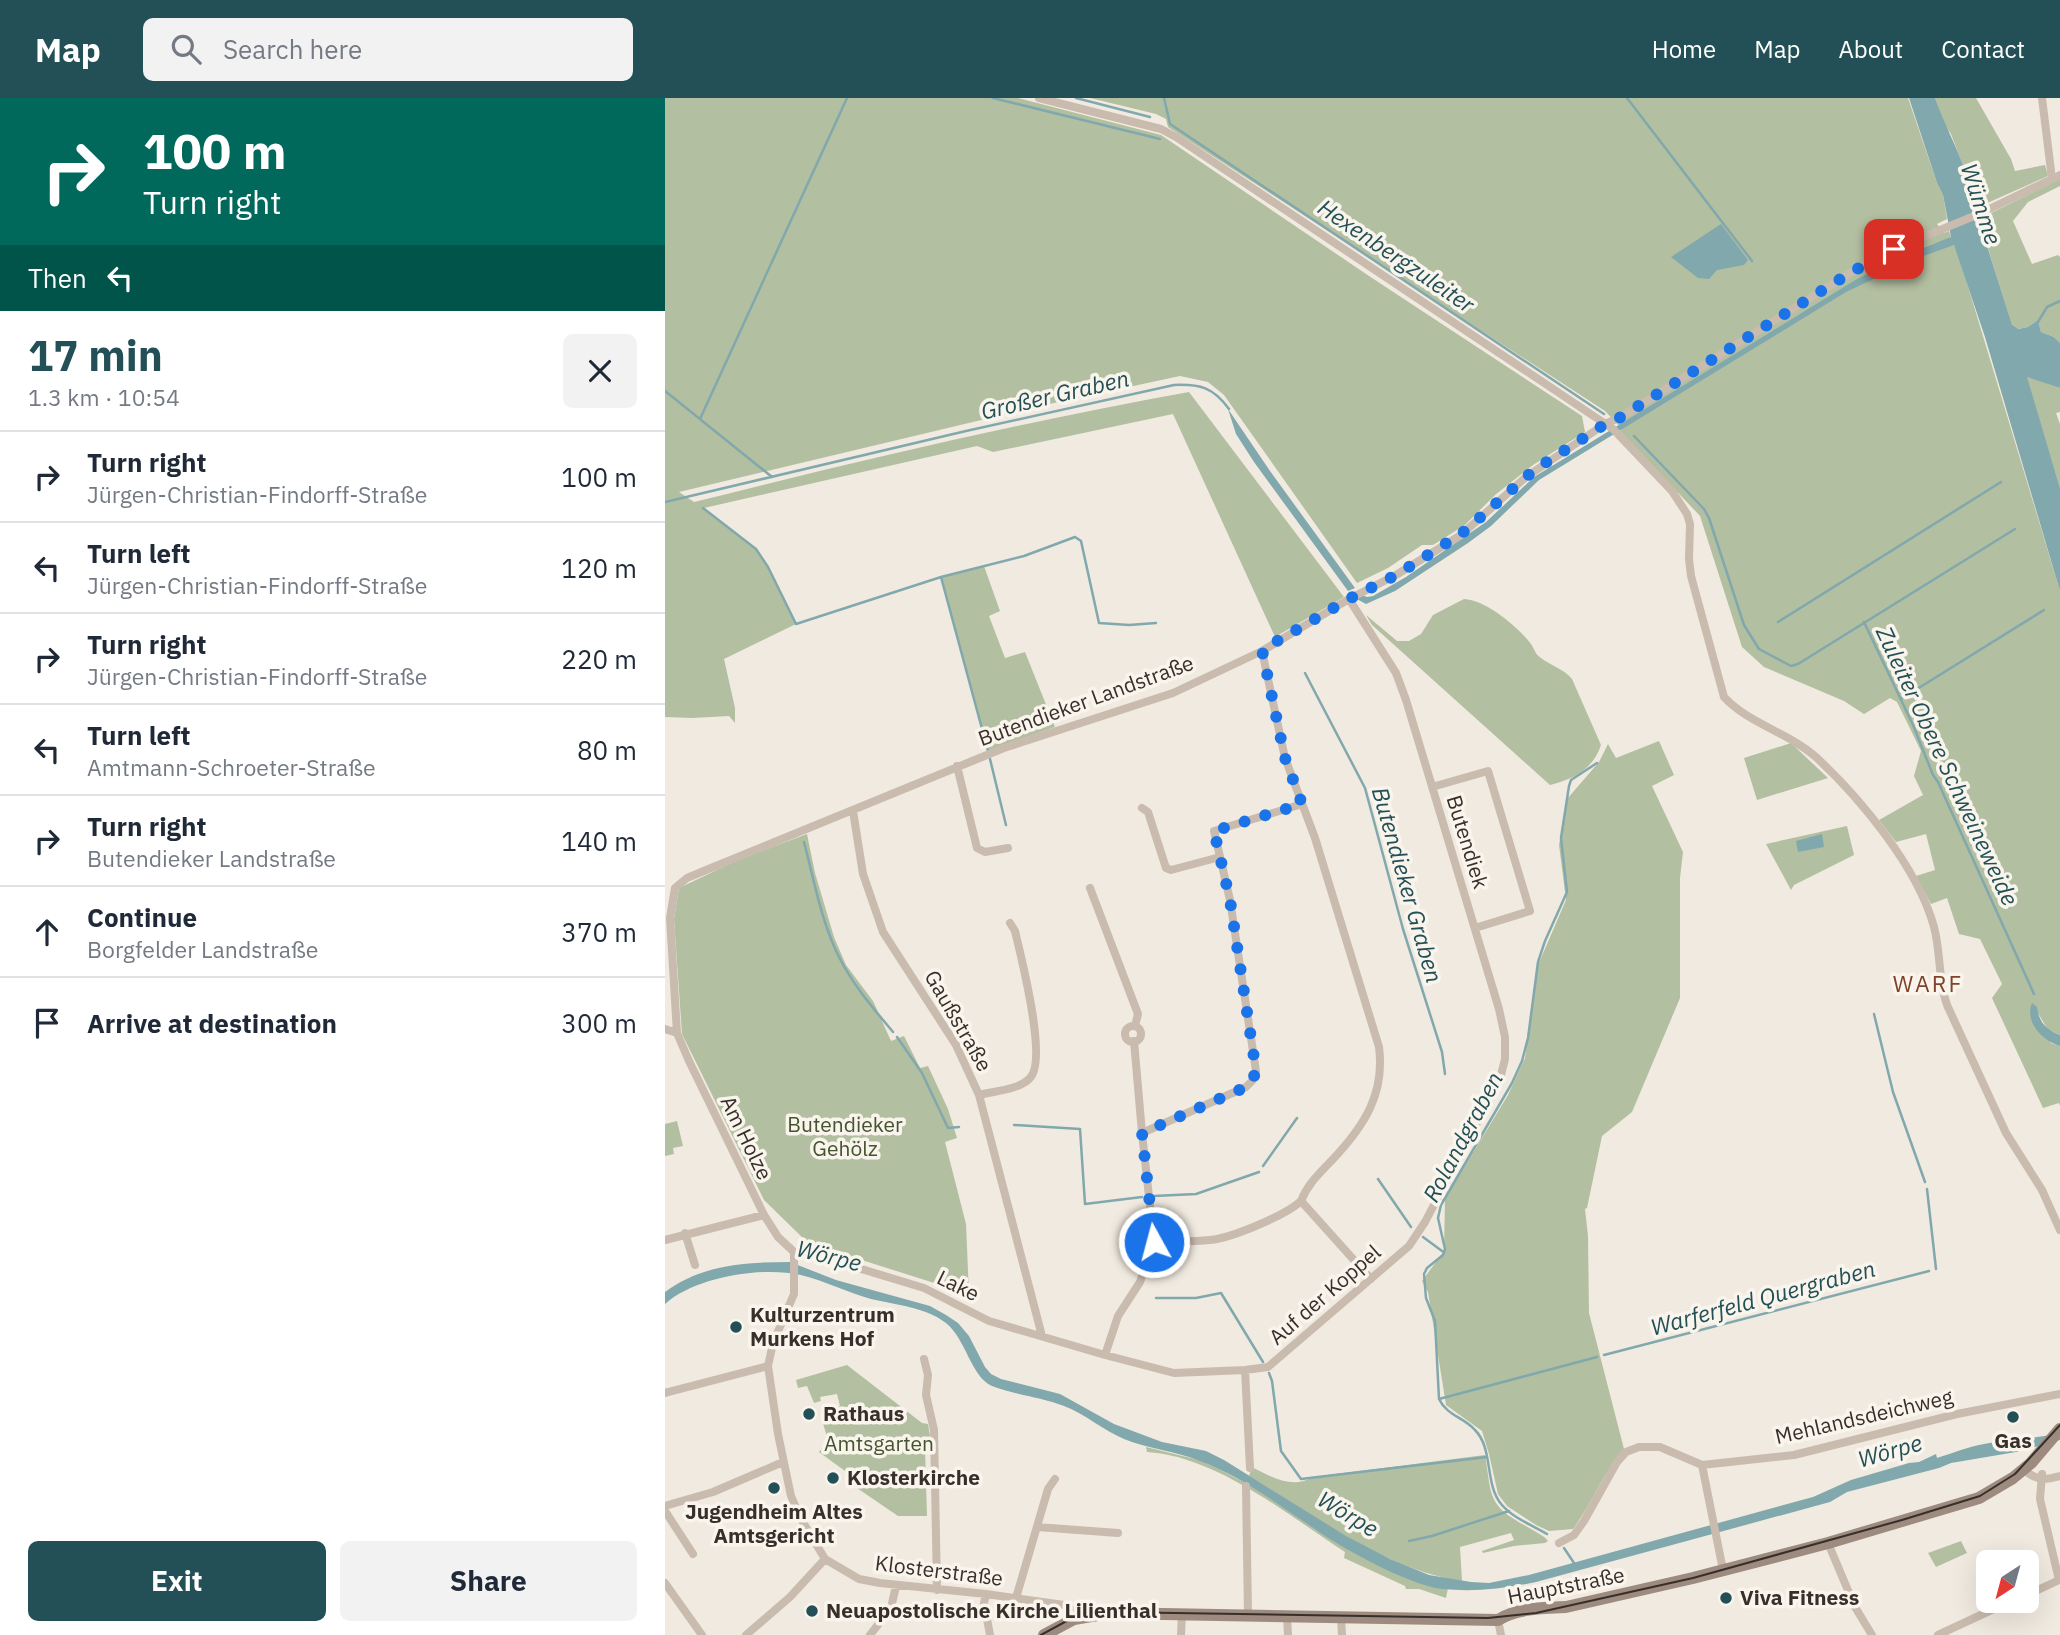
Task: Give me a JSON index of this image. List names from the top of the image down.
{
  "streets": {
    "street": [
      "Butendieker Landstraße",
      "Butendiek",
      "Gaußstraße",
      "Am Holze",
      "Lake",
      "Auf der Koppel",
      "Mehlandsdeichweg",
      "Klosterstraße",
      "Hauptstraße"
    ]
  },
  "crossings": [
    ["Butendieker Landstraße", "Butendiek"],
    ["Butendieker Landstraße", "Gaußstraße"],
    ["Butendieker Landstraße", "Am Holze"],
    ["Butendiek", "Auf der Koppel"],
    ["Gaußstraße", "Lake"],
    ["Am Holze", "Lake"],
    ["Am Holze", "Klosterstraße"],
    ["Lake", "Auf der Koppel"],
    ["Lake", "Klosterstraße"],
    ["Klosterstraße", "Hauptstraße"]
  ],
  "districts": ["WARF"],
  "water": [
    "Wümme",
    "Hexenbergzuleiter",
    "Großer Graben",
    "Zuleiter Obere Schweineweide",
    "Butendieker Graben",
    "Rolandgraben",
    "Wörpe",
    "Warferfeld Quergraben"
  ],
  "parks": ["Butendieker Gehölz", "Amtsgarten"],
  "places": [
    "Kulturzentrum Murkens Hof",
    "Rathaus",
    "Gas",
    "Klosterkirche",
    "Jugendheim Altes Amtsgericht",
    "Viva Fitness",
    "Neuapostolische Kirche Lilienthal"
  ],
  "north": "bottom left",
  "page": {
    "header": "Map",
    "search": "Search here",
    "nav": [
      "Home",
      "Map",
      "About",
      "Contact"
    ],
    "turn": ["100 m", "Turn right"],
    "then": "Then",
    "heading": ["17 min", "1.3 km · 10:54"],
    "list": [
      {
        "name": "Turn right",
        "note": "Jürgen-Christian-Findorff-Straße",
        "value": "100 m"
      },
      {
        "name": "Turn left",
        "note": "Jürgen-Christian-Findorff-Straße",
        "value": "120 m"
      },
      {
        "name": "Turn right",
        "note": "Jürgen-Christian-Findorff-Straße",
        "value": "220 m"
      },
      {
        "name": "Turn left",
        "note": "Amtmann-Schroeter-Straße",
        "value": "80 m"
      },
      {
        "name": "Turn right",
        "note": "Butendieker Landstraße",
        "value": "140 m"
      },
      {
        "name": "Continue",
        "note": "Borgfelder Landstraße",
        "value": "370 m"
      },
      {
        "name": "Arrive at destination",
        "value": "300 m"
      }
    ],
    "buttons": ["Exit", "Share"]
  }
}
